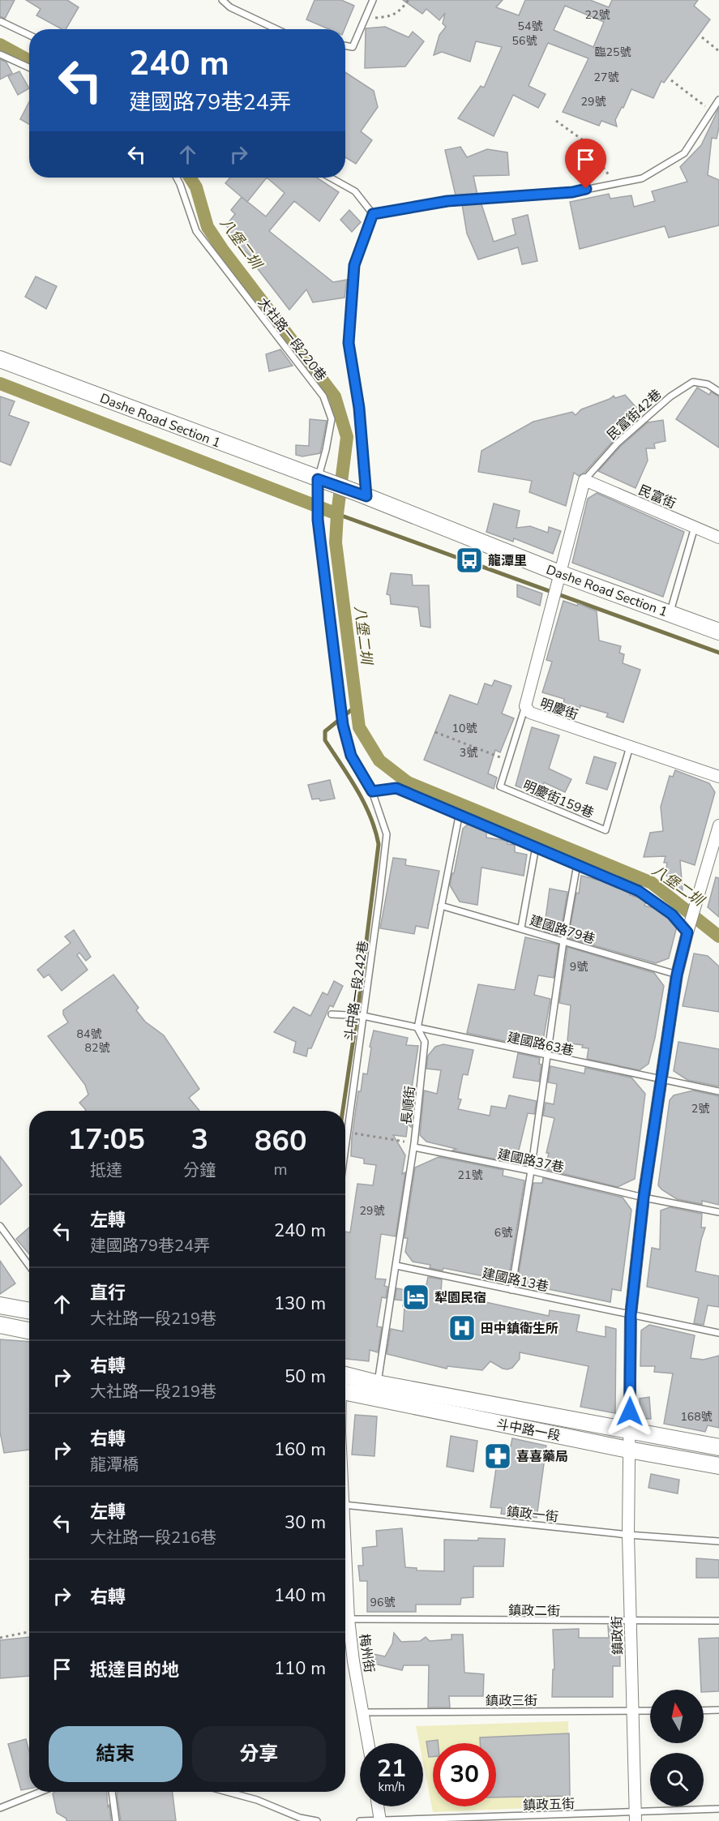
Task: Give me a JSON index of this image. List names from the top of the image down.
{
  "streets": {
    "main road": ["Dashe Road Section 1", "斗中路一段"],
    "street": [
      "民富街",
      "明慶街",
      "鎮政街",
      "梅州街"
    ],
    "lane": [
      "大社路一段220巷",
      "民富街42巷",
      "明慶街159巷",
      "建國路79巷",
      "斗中路一段242巷",
      "建國路63巷",
      "長順街",
      "建國路37巷",
      "建國路13巷",
      "鎮政一街",
      "鎮政二街",
      "鎮政三街",
      "鎮政五街"
    ]
  },
  "crossings": [
    ["大社路一段220巷", "Dashe Road Section 1"],
    ["大社路一段220巷", "斗中路一段242巷"],
    ["民富街42巷", "民富街"],
    ["民富街42巷", "明慶街"],
    ["Dashe Road Section 1", "明慶街"],
    ["民富街", "明慶街"],
    ["明慶街", "明慶街159巷"],
    ["建國路79巷", "長順街"],
    ["建國路79巷", "鎮政街"],
    ["斗中路一段242巷", "建國路63巷"],
    ["建國路63巷", "長順街"],
    ["建國路63巷", "鎮政街"],
    ["長順街", "建國路37巷"],
    ["長順街", "建國路13巷"],
    ["長順街", "斗中路一段"],
    ["建國路37巷", "鎮政街"],
    ["建國路13巷", "鎮政街"],
    ["斗中路一段", "鎮政街"],
    ["鎮政一街", "鎮政街"],
    ["鎮政二街", "鎮政街"],
    ["鎮政二街", "梅州街"],
    ["鎮政街", "鎮政三街"],
    ["鎮政街", "鎮政五街"],
    ["梅州街", "鎮政三街"]
  ],
  "water": ["八堡二圳"],
  "places": {
    "bus stop": ["龍潭里"],
    "hotel": ["犁園民宿"],
    "hospital": ["田中鎮衛生所"],
    "pharmacy": ["喜喜藥局"]
  },
  "house_numbers": [
    "22號",
    "54號",
    "56號",
    "臨25號",
    "27號",
    "29號",
    "10號",
    "3號",
    "9號",
    "84號",
    "82號",
    "2號",
    "21號",
    "29號",
    "6號",
    "168號",
    "96號"
  ],
  "north": "top",
  "page": {
    "turn": ["240 m", "建國路79巷24弄"],
    "eta": [
      "17:05",
      "抵達",
      "3",
      "分鐘",
      "860",
      "m"
    ],
    "list": [
      {
        "name": "左轉",
        "note": "建國路79巷24弄",
        "value": "240 m"
      },
      {
        "name": "直行",
        "note": "大社路一段219巷",
        "value": "130 m"
      },
      {
        "name": "右轉",
        "note": "大社路一段219巷",
        "value": "50 m"
      },
      {
        "name": "右轉",
        "note": "龍潭橋",
        "value": "160 m"
      },
      {
        "name": "左轉",
        "note": "大社路一段216巷",
        "value": "30 m"
      },
      {
        "name": "右轉",
        "value": "140 m"
      },
      {
        "name": "抵達目的地",
        "value": "110 m"
      }
    ],
    "buttons": ["結束", "分享"],
    "speed": "21 km/h",
    "limit": "30"
  }
}
